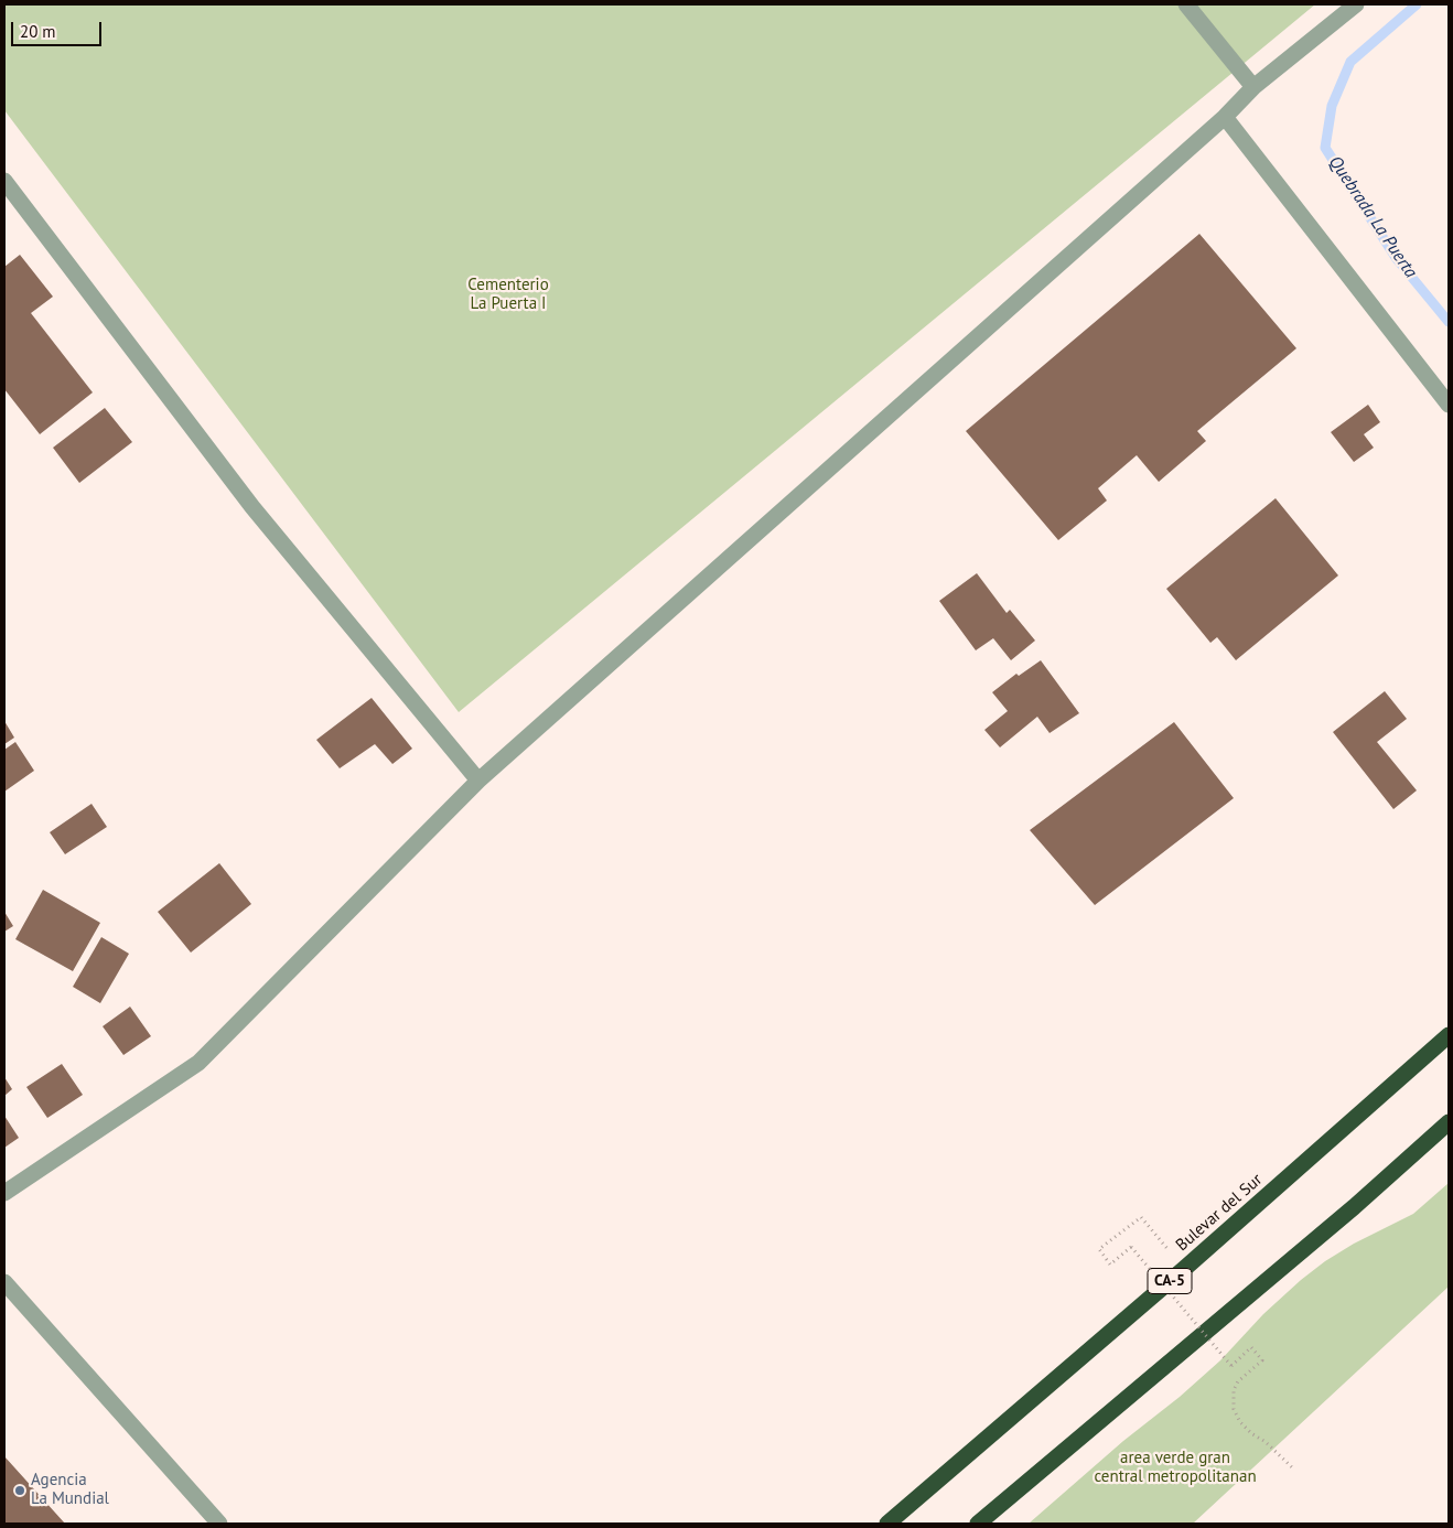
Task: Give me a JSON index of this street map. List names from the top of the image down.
{
  "streets": {
    "highway": ["Bulevar del Sur", "CA-5"]
  },
  "water": ["Quebrada La Puerta"],
  "parks": ["Cementerio La Puerta I", "area verde gran central metropolitanan"],
  "places": ["Agencia La Mundial"],
  "scale_bar": "20 m"
}
